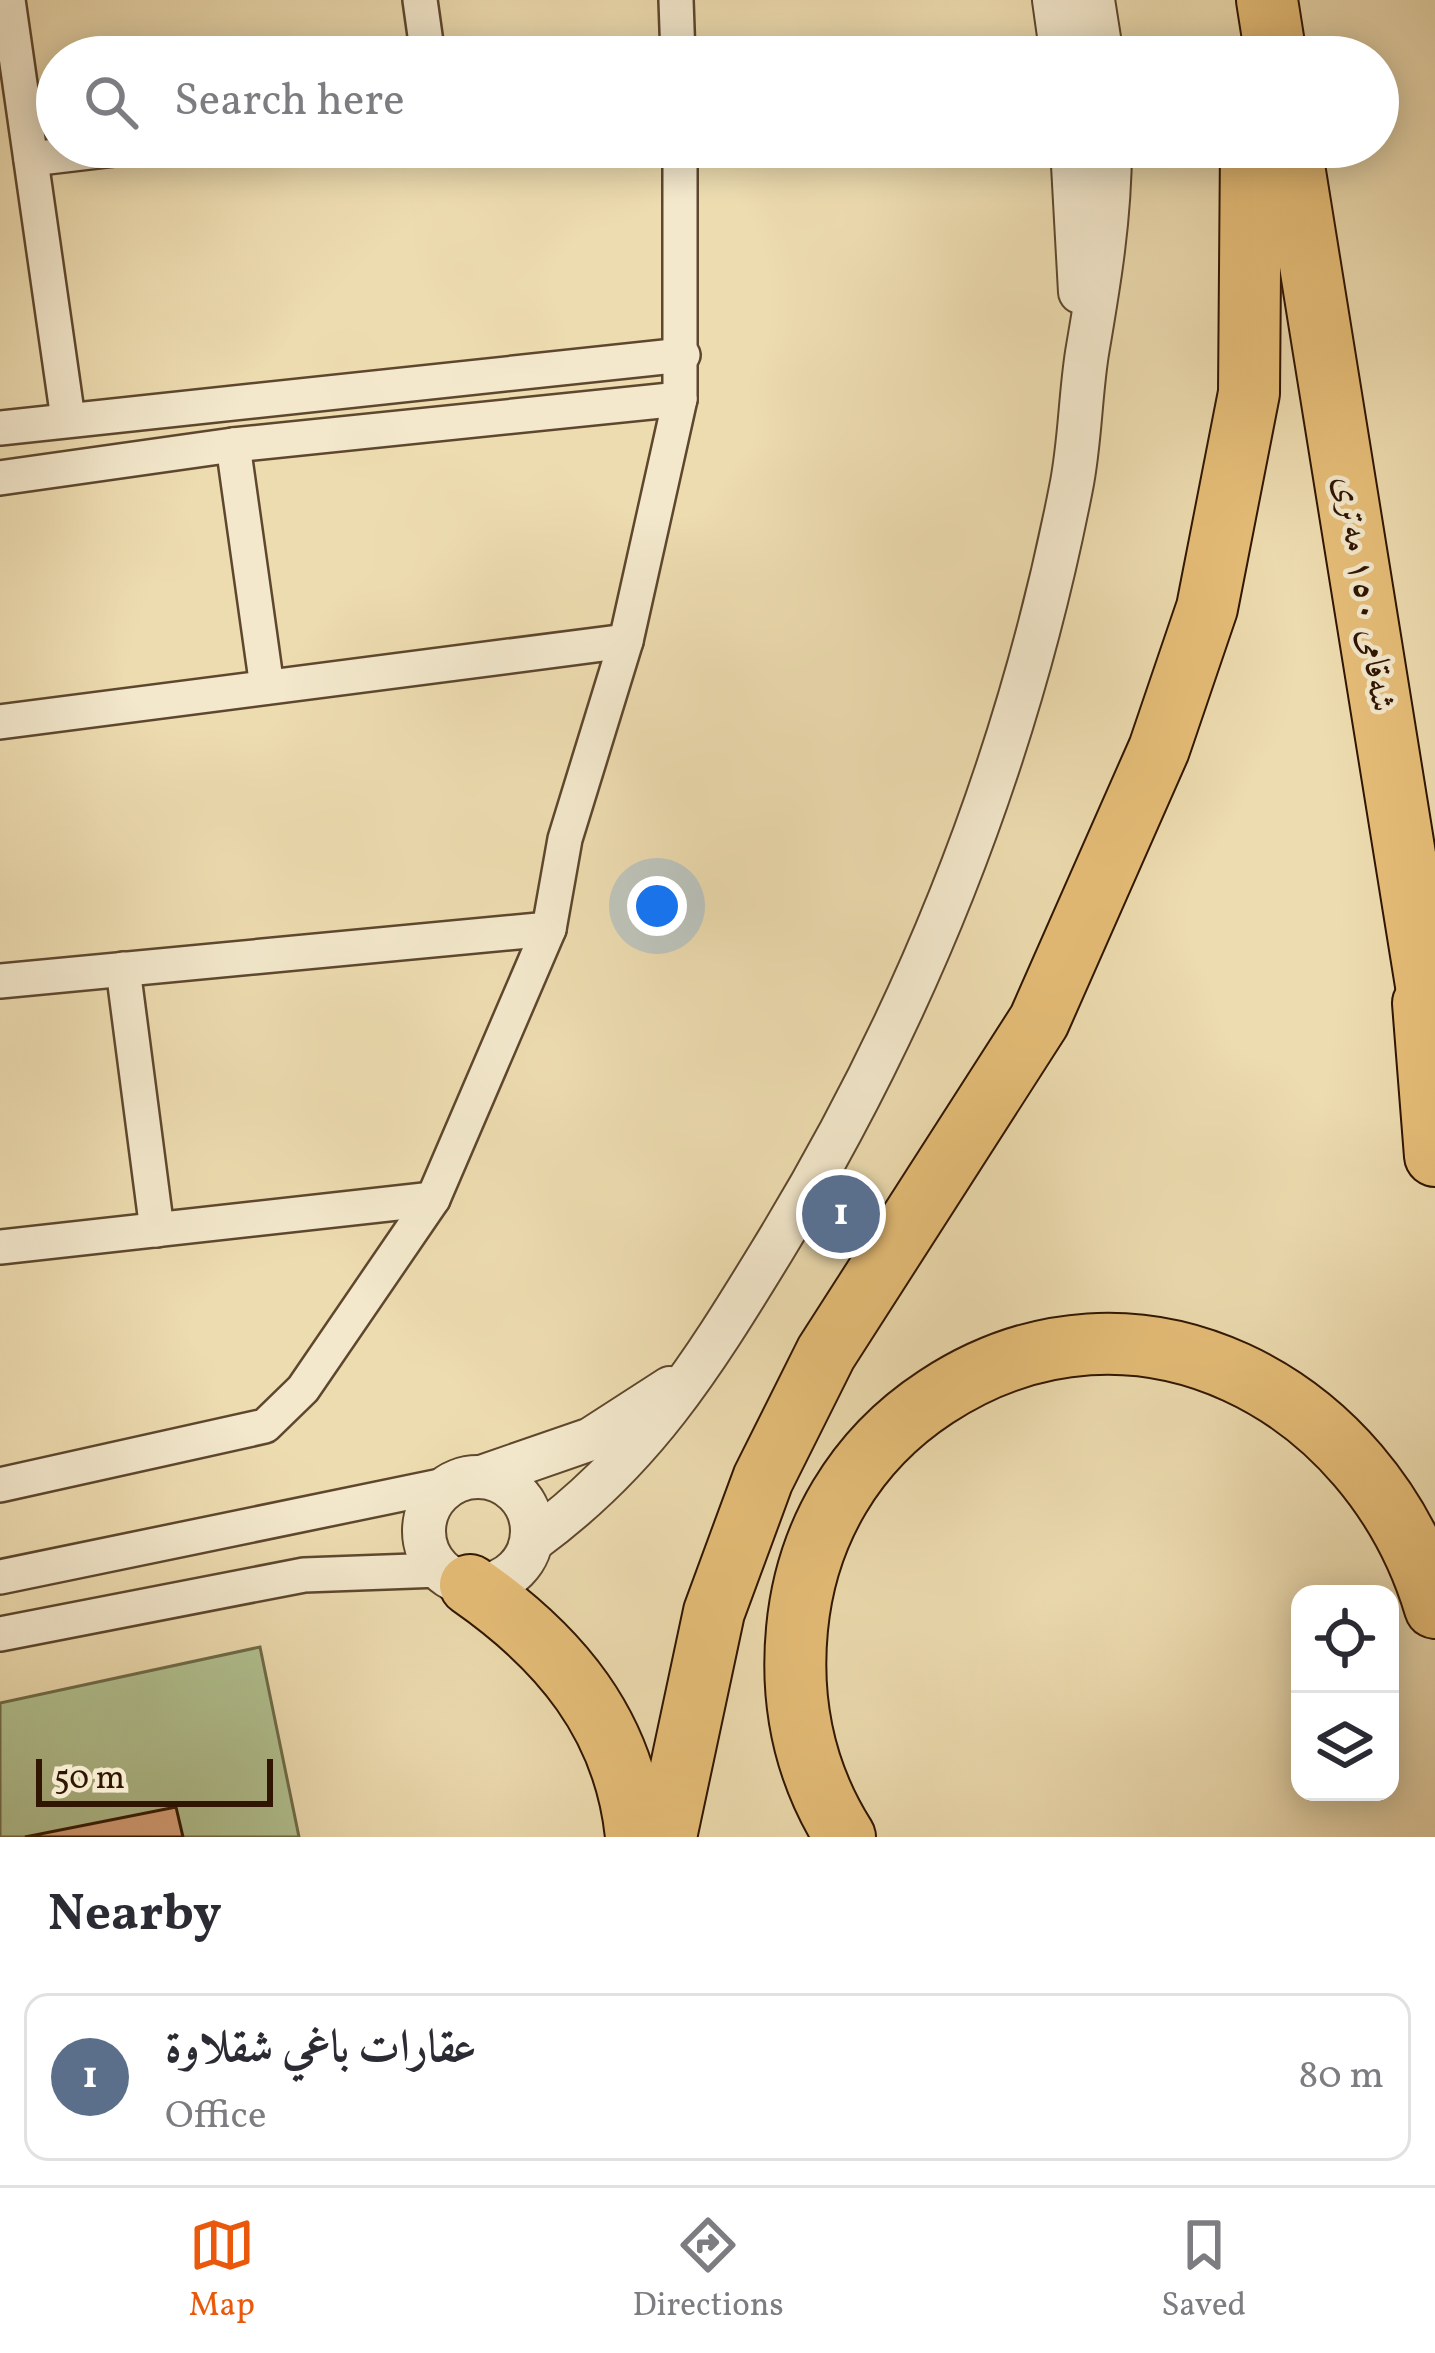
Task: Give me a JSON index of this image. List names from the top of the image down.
{
  "streets": {
    "highway": ["شەقامی ١٥٠ مەتری"]
  },
  "scale_bar": "50 m",
  "page": {
    "search": "Search here",
    "pins": "1",
    "scale": "50 m",
    "heading": "Nearby",
    "list": [
      {
        "mark": "1",
        "name": "عقارات باغي شقلاوة",
        "note": "Office",
        "value": "80 m"
      }
    ],
    "nav": ["Map", "Directions", "Saved"]
  }
}
